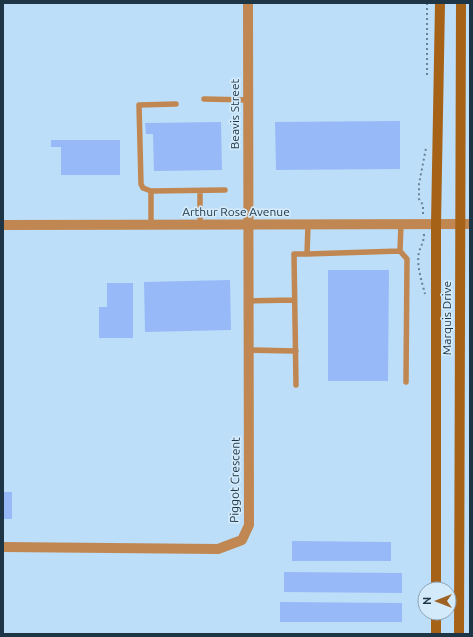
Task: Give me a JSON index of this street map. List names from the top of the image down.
{
  "streets": {
    "main road": ["Marquis Drive"],
    "street": ["Beavis Street", "Arthur Rose Avenue", "Piggot Crescent"]
  },
  "crossings": [
    ["Beavis Street", "Arthur Rose Avenue"],
    ["Beavis Street", "Piggot Crescent"],
    ["Arthur Rose Avenue", "Marquis Drive"],
    ["Arthur Rose Avenue", "Piggot Crescent"]
  ],
  "north": "left"
}
